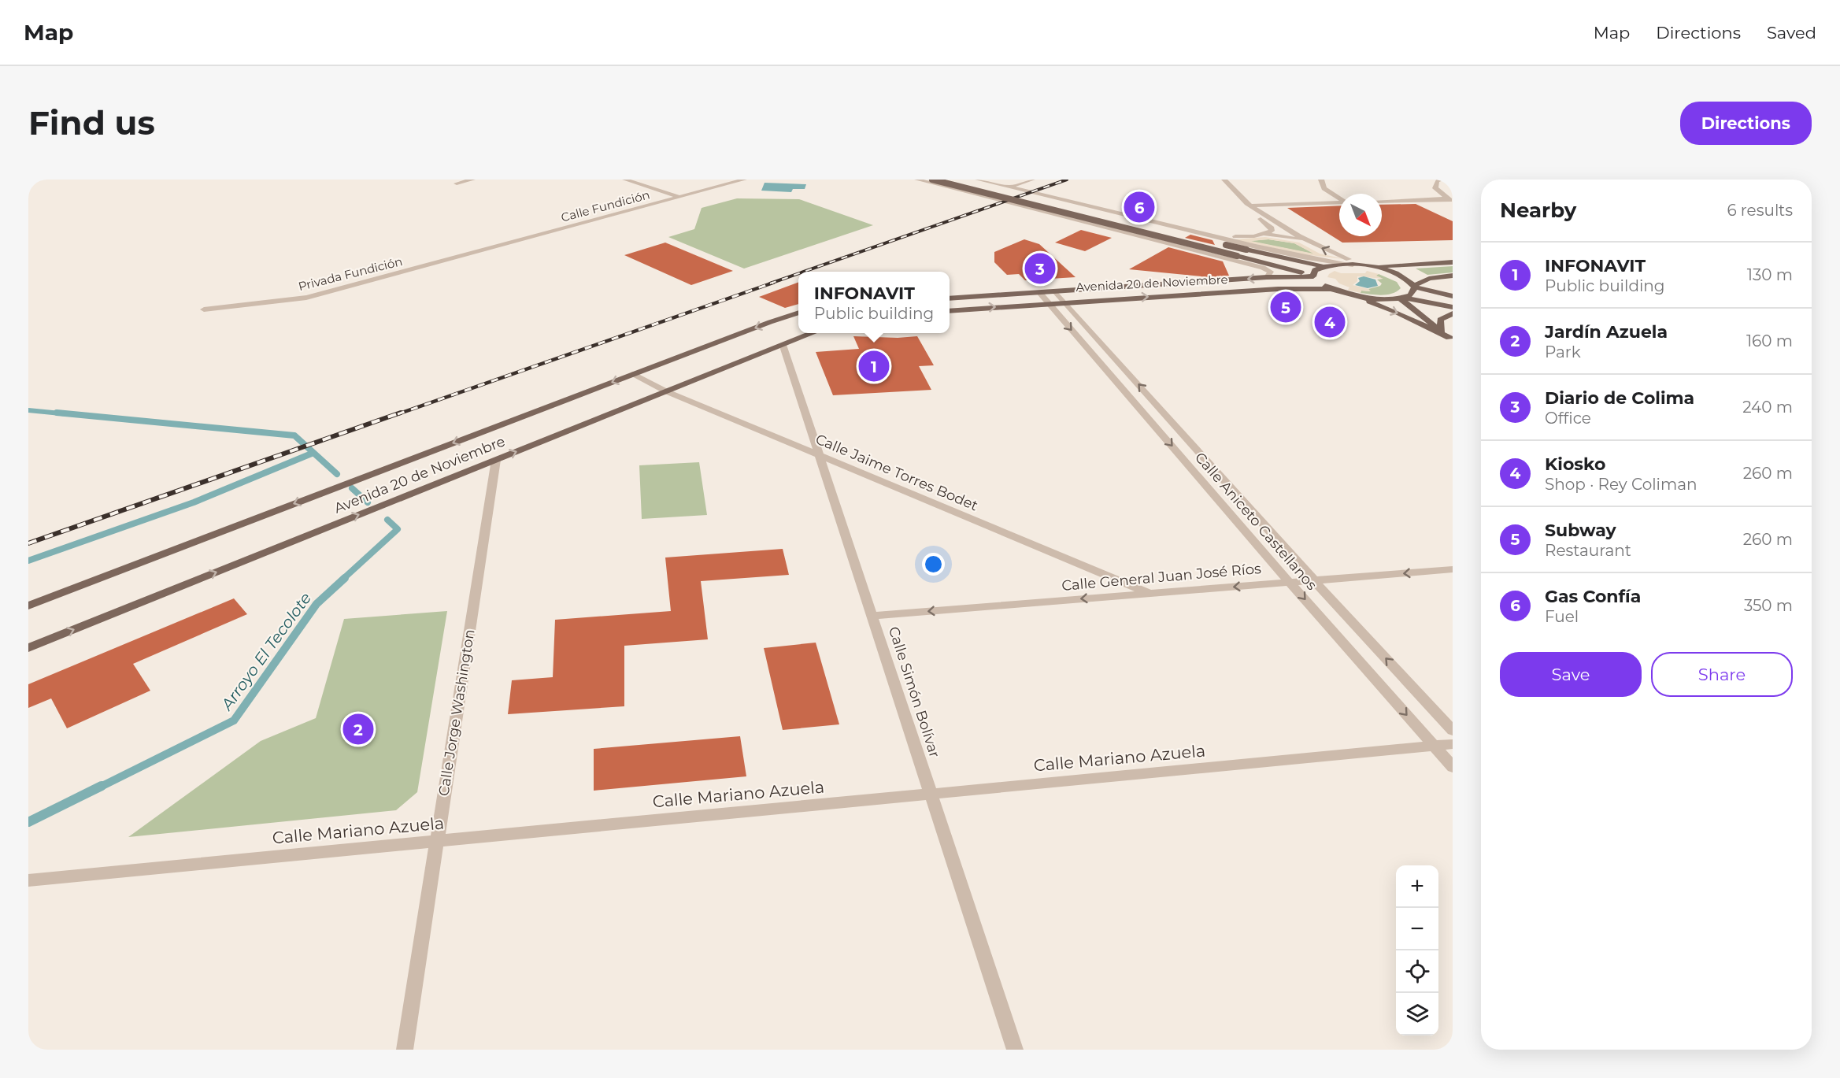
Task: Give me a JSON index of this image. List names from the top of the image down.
{
  "streets": {
    "main road": ["Avenida 20 de Noviembre"],
    "street": [
      "Calle Fundición",
      "Privada Fundición",
      "Calle Jaime Torres Bodet",
      "Calle Aniceto Castellanos",
      "Calle General Juan José Ríos",
      "Calle Simón Bolívar",
      "Calle Jorge Washington",
      "Calle Mariano Azuela"
    ]
  },
  "crossings": [
    ["Calle Fundición", "Privada Fundición"],
    ["Avenida 20 de Noviembre", "Calle Jaime Torres Bodet"],
    ["Avenida 20 de Noviembre", "Calle Aniceto Castellanos"],
    ["Avenida 20 de Noviembre", "Calle Simón Bolívar"],
    ["Avenida 20 de Noviembre", "Calle Jorge Washington"],
    ["Calle Jaime Torres Bodet", "Calle General Juan José Ríos"],
    ["Calle Jaime Torres Bodet", "Calle Simón Bolívar"],
    ["Calle Aniceto Castellanos", "Calle General Juan José Ríos"],
    ["Calle Aniceto Castellanos", "Calle Mariano Azuela"],
    ["Calle General Juan José Ríos", "Calle Simón Bolívar"],
    ["Calle Simón Bolívar", "Calle Mariano Azuela"],
    ["Calle Jorge Washington", "Calle Mariano Azuela"]
  ],
  "one_way": ["Calle General Juan José Ríos"],
  "water": ["Arroyo El Tecolote"],
  "north": "bottom right",
  "page": {
    "header": "Map",
    "nav": ["Map", "Directions", "Saved"],
    "buttons": [
      "Directions",
      ["Save", "Share"]
    ],
    "title": "Find us",
    "heading": ["Nearby", "6 results"],
    "pins": [
      "6",
      "3",
      "5",
      "4",
      "1",
      "2"
    ],
    "list": [
      {
        "mark": "1",
        "name": "INFONAVIT",
        "note": "Public building",
        "value": "130 m"
      },
      {
        "mark": "2",
        "name": "Jardín Azuela",
        "note": "Park",
        "value": "160 m"
      },
      {
        "mark": "3",
        "name": "Diario de Colima",
        "note": "Office",
        "value": "240 m"
      },
      {
        "mark": "4",
        "name": "Kiosko",
        "note": "Shop · Rey Coliman",
        "value": "260 m"
      },
      {
        "mark": "5",
        "name": "Subway",
        "note": "Restaurant",
        "value": "260 m"
      },
      {
        "mark": "6",
        "name": "Gas Confía",
        "note": "Fuel",
        "value": "350 m"
      }
    ],
    "popup": ["INFONAVIT", "Public building"],
    "map_buttons": ["+", "−"]
  }
}
